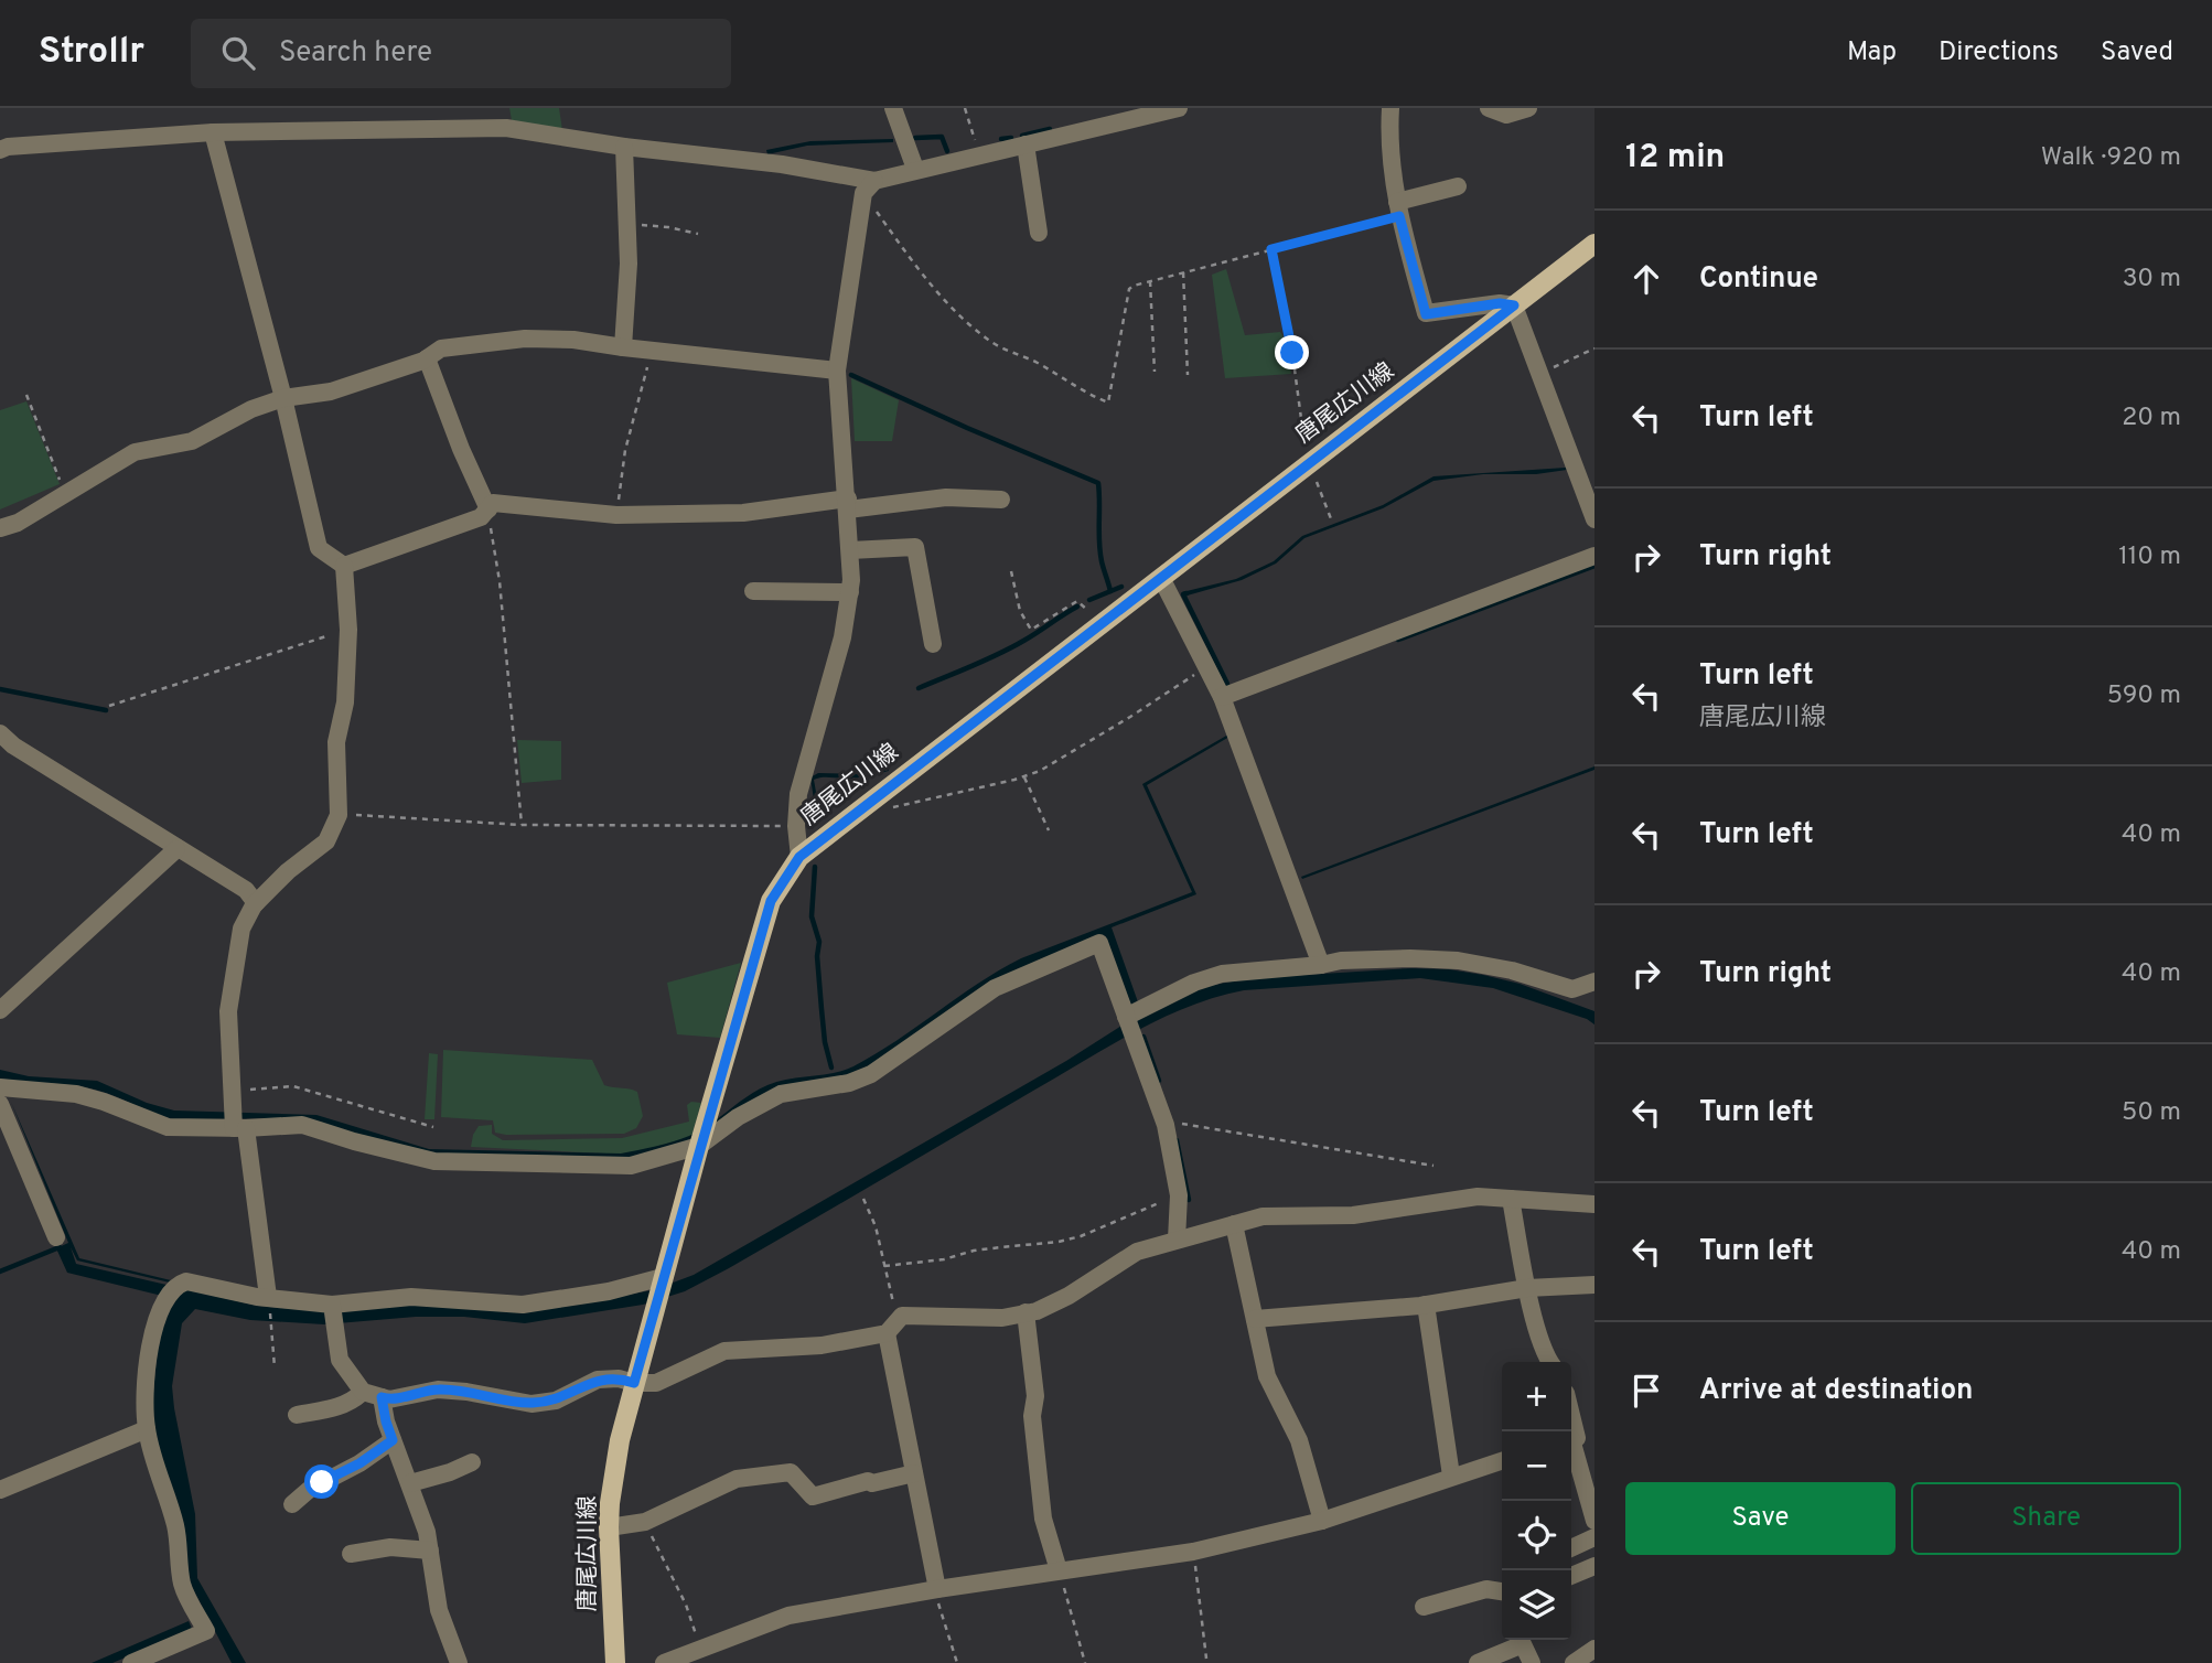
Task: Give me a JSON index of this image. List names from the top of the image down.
{
  "streets": {
    "main road": ["唐尾広川線"]
  },
  "page": {
    "header": "Strollr",
    "search": "Search here",
    "nav": ["Map", "Directions", "Saved"],
    "heading": ["12 min", "Walk · 920 m"],
    "list": [
      ["Continue", "30 m"],
      ["Turn left", "20 m"],
      ["Turn right", "110 m"],
      ["Turn left", "唐尾広川線", "590 m"],
      ["Turn left", "40 m"],
      ["Turn right", "40 m"],
      ["Turn left", "50 m"],
      ["Turn left", "40 m"],
      "Arrive at destination"
    ],
    "map_buttons": ["+", "−"],
    "buttons": ["Save", "Share"]
  }
}
